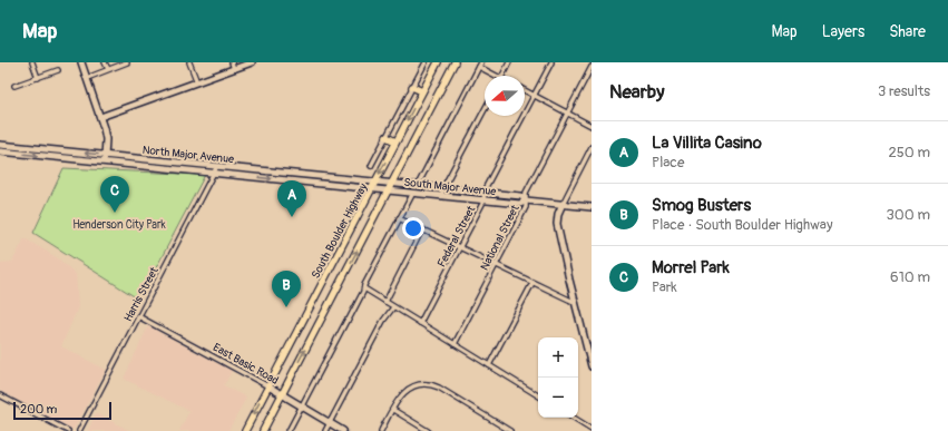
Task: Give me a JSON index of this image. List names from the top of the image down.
{
  "streets": {
    "main road": ["South Boulder Highway"],
    "street": [
      "North Major Avenue",
      "South Major Avenue",
      "Federal Street",
      "National Street",
      "Harris Street",
      "East Basic Road"
    ]
  },
  "crossings": [
    ["North Major Avenue", "South Major Avenue"],
    ["North Major Avenue", "South Boulder Highway"],
    ["North Major Avenue", "Harris Street"],
    ["South Major Avenue", "South Boulder Highway"],
    ["South Major Avenue", "Federal Street"],
    ["South Major Avenue", "National Street"],
    ["South Boulder Highway", "East Basic Road"],
    ["Harris Street", "East Basic Road"]
  ],
  "parks": ["Henderson City Park"],
  "scale_bar": "200 m",
  "north": "left",
  "page": {
    "header": "Map",
    "nav": ["Map", "Layers", "Share"],
    "heading": ["Nearby", "3 results"],
    "list": [
      {
        "mark": "A",
        "name": "La Villita Casino",
        "note": "Place",
        "value": "250 m"
      },
      {
        "mark": "B",
        "name": "Smog Busters",
        "note": "Place · South Boulder Highway",
        "value": "300 m"
      },
      {
        "mark": "C",
        "name": "Morrel Park",
        "note": "Park",
        "value": "610 m"
      }
    ],
    "pins": ["C", "A", "B"],
    "map_buttons": ["+", "−"],
    "scale": "200 m"
  }
}
